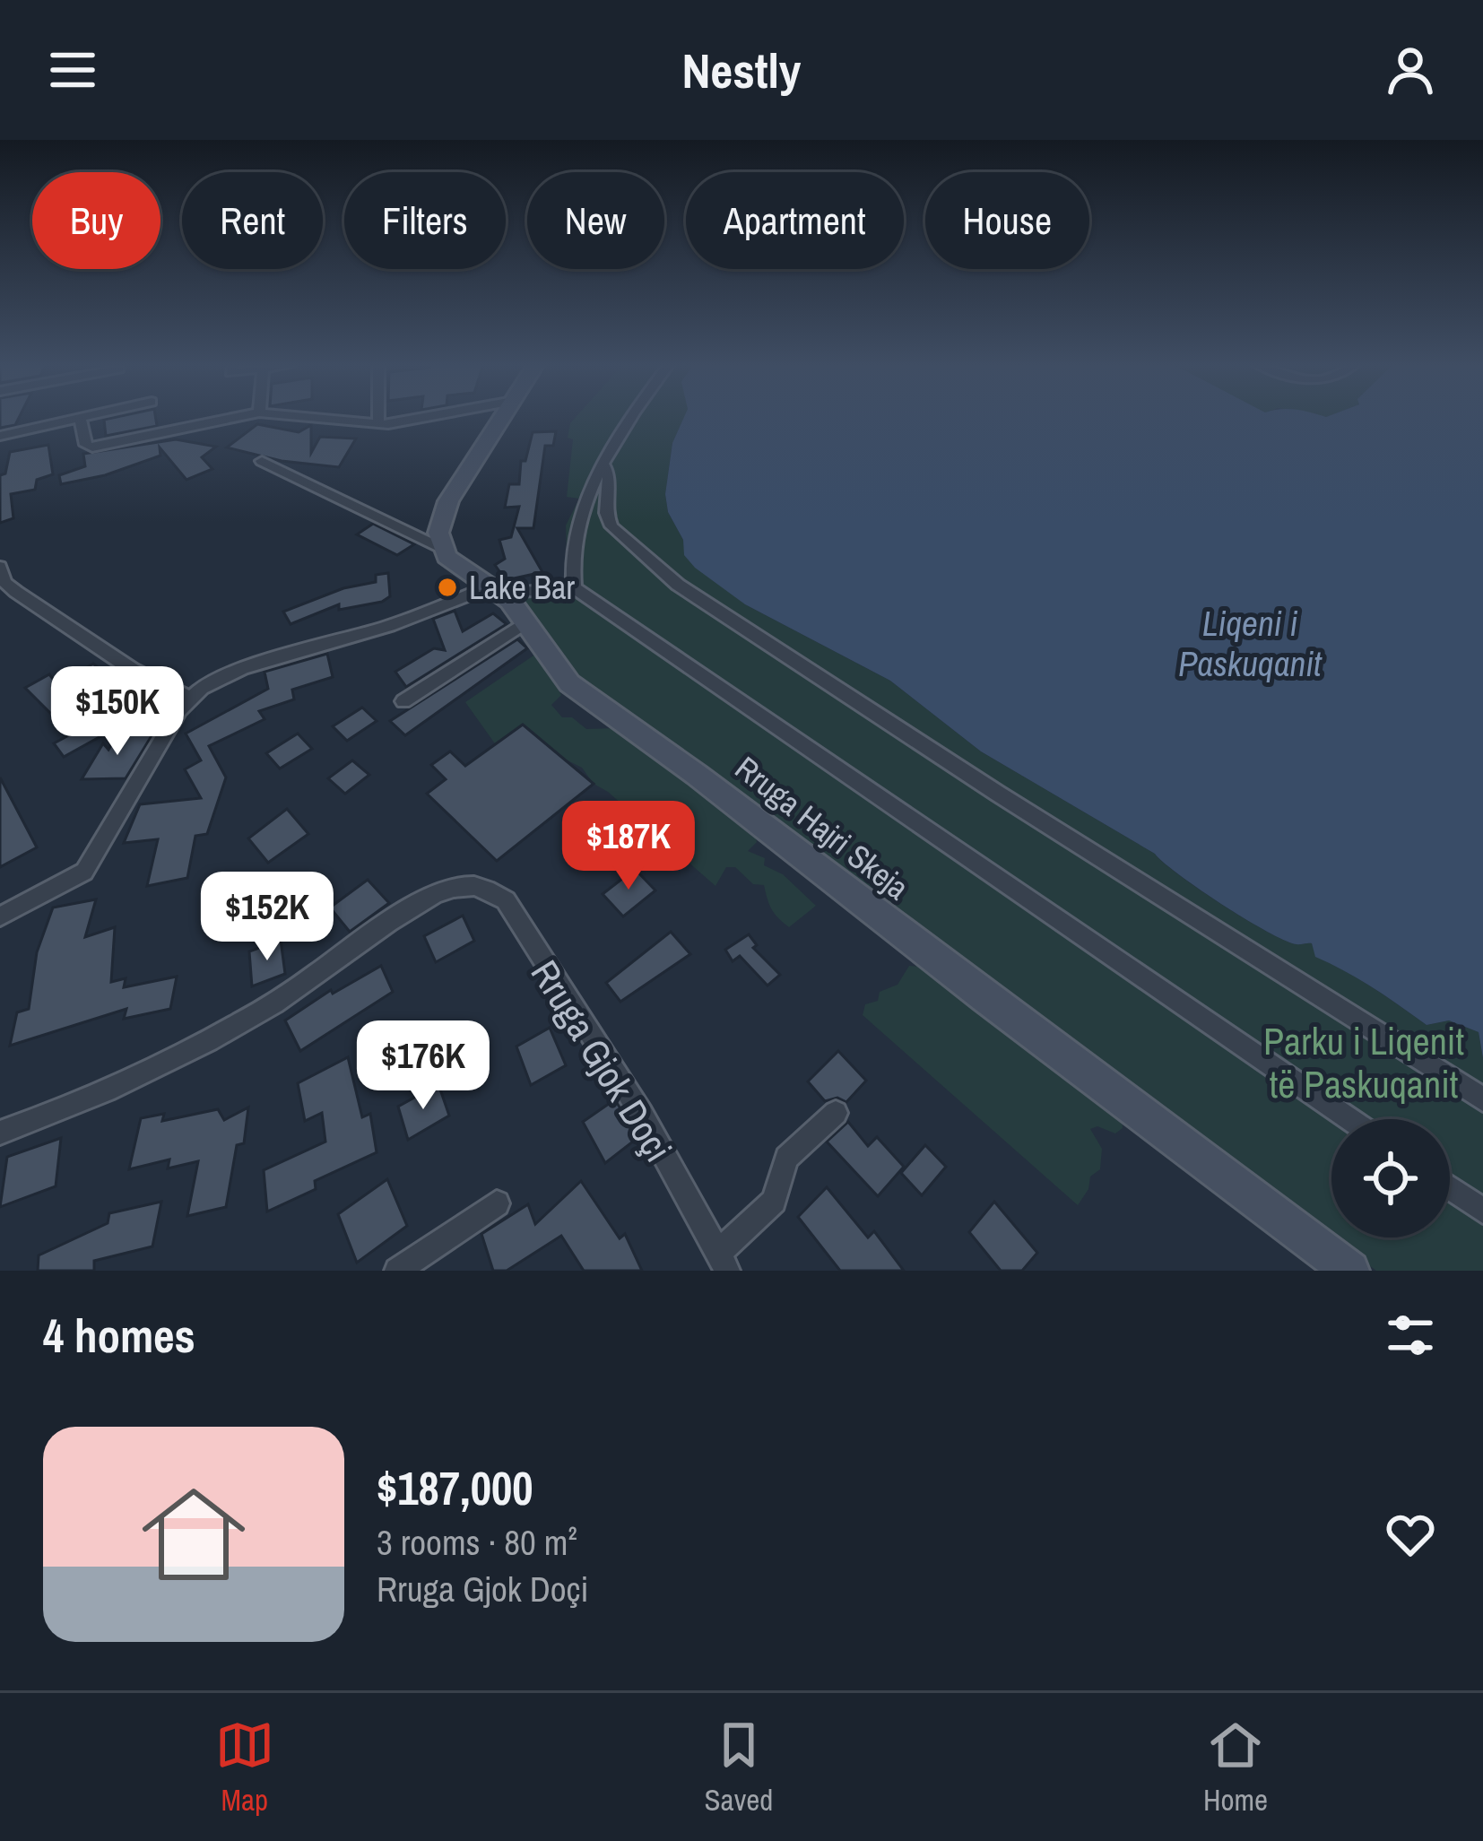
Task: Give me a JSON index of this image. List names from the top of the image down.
{
  "streets": {
    "street": ["Rruga Hajri Skeja", "Rruga Gjok Doçi"]
  },
  "water": ["Liqeni i Paskuqanit"],
  "parks": ["Parku i Liqenit të Paskuqanit"],
  "places": ["Lake Bar"],
  "page": {
    "header": "Nestly",
    "chip": [
      "Buy",
      "Rent",
      "Filters",
      "New",
      "Apartment",
      "House"
    ],
    "price": [
      "$150K",
      "$187K",
      "$152K",
      "$176K"
    ],
    "heading": "4 homes",
    "list": [
      {
        "name": "$187,000",
        "note": "3 rooms · 80 m² · Rruga Gjok Doçi"
      }
    ],
    "tabs": ["Map", "Saved", "Home"]
  }
}
